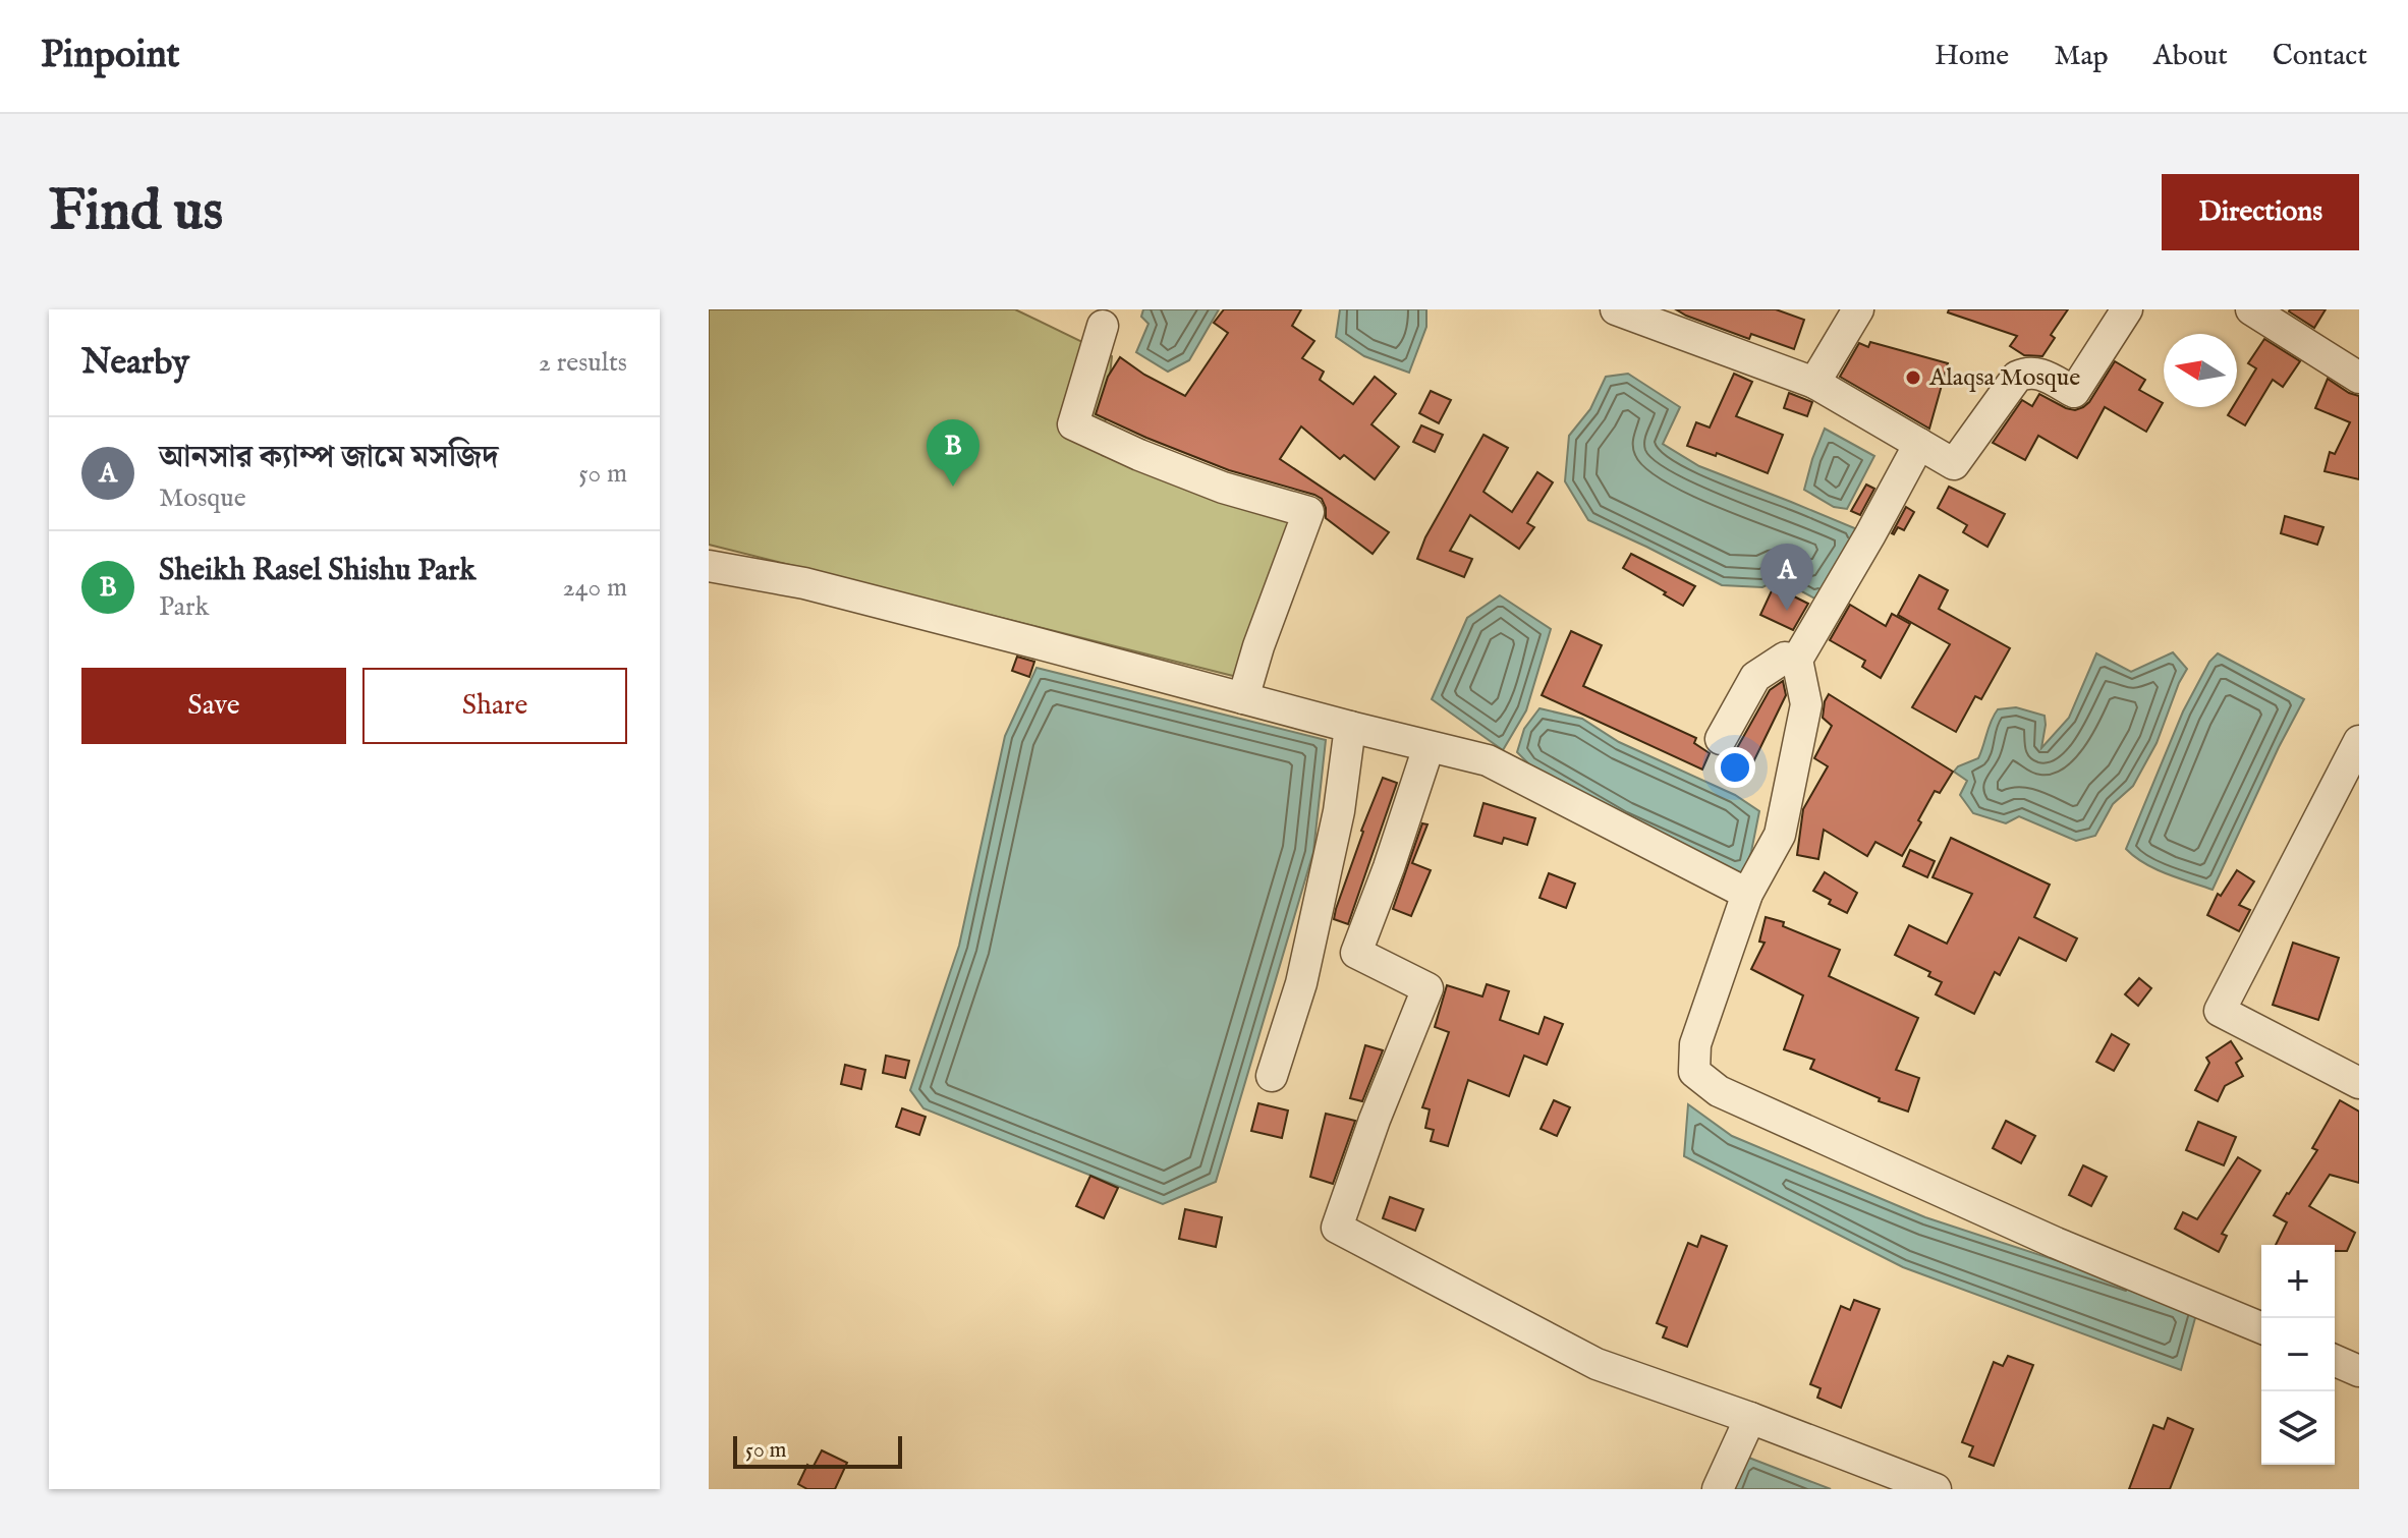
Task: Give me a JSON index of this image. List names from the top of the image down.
{
  "places": ["Alaqsa Mosque"],
  "scale_bar": "50 m",
  "north": "left",
  "page": {
    "header": "Pinpoint",
    "nav": [
      "Home",
      "Map",
      "About",
      "Contact"
    ],
    "buttons": [
      "Directions",
      ["Save", "Share"]
    ],
    "title": "Find us",
    "heading": ["Nearby", "2 results"],
    "list": [
      {
        "mark": "A",
        "name": "আনসার ক্যাম্প জামে মসজিদ",
        "note": "Mosque",
        "value": "50 m"
      },
      {
        "mark": "B",
        "name": "Sheikh Rasel Shishu Park",
        "note": "Park",
        "value": "240 m"
      }
    ],
    "pins": ["B", "A"],
    "map_buttons": ["+", "−"],
    "scale": "50 m"
  }
}
